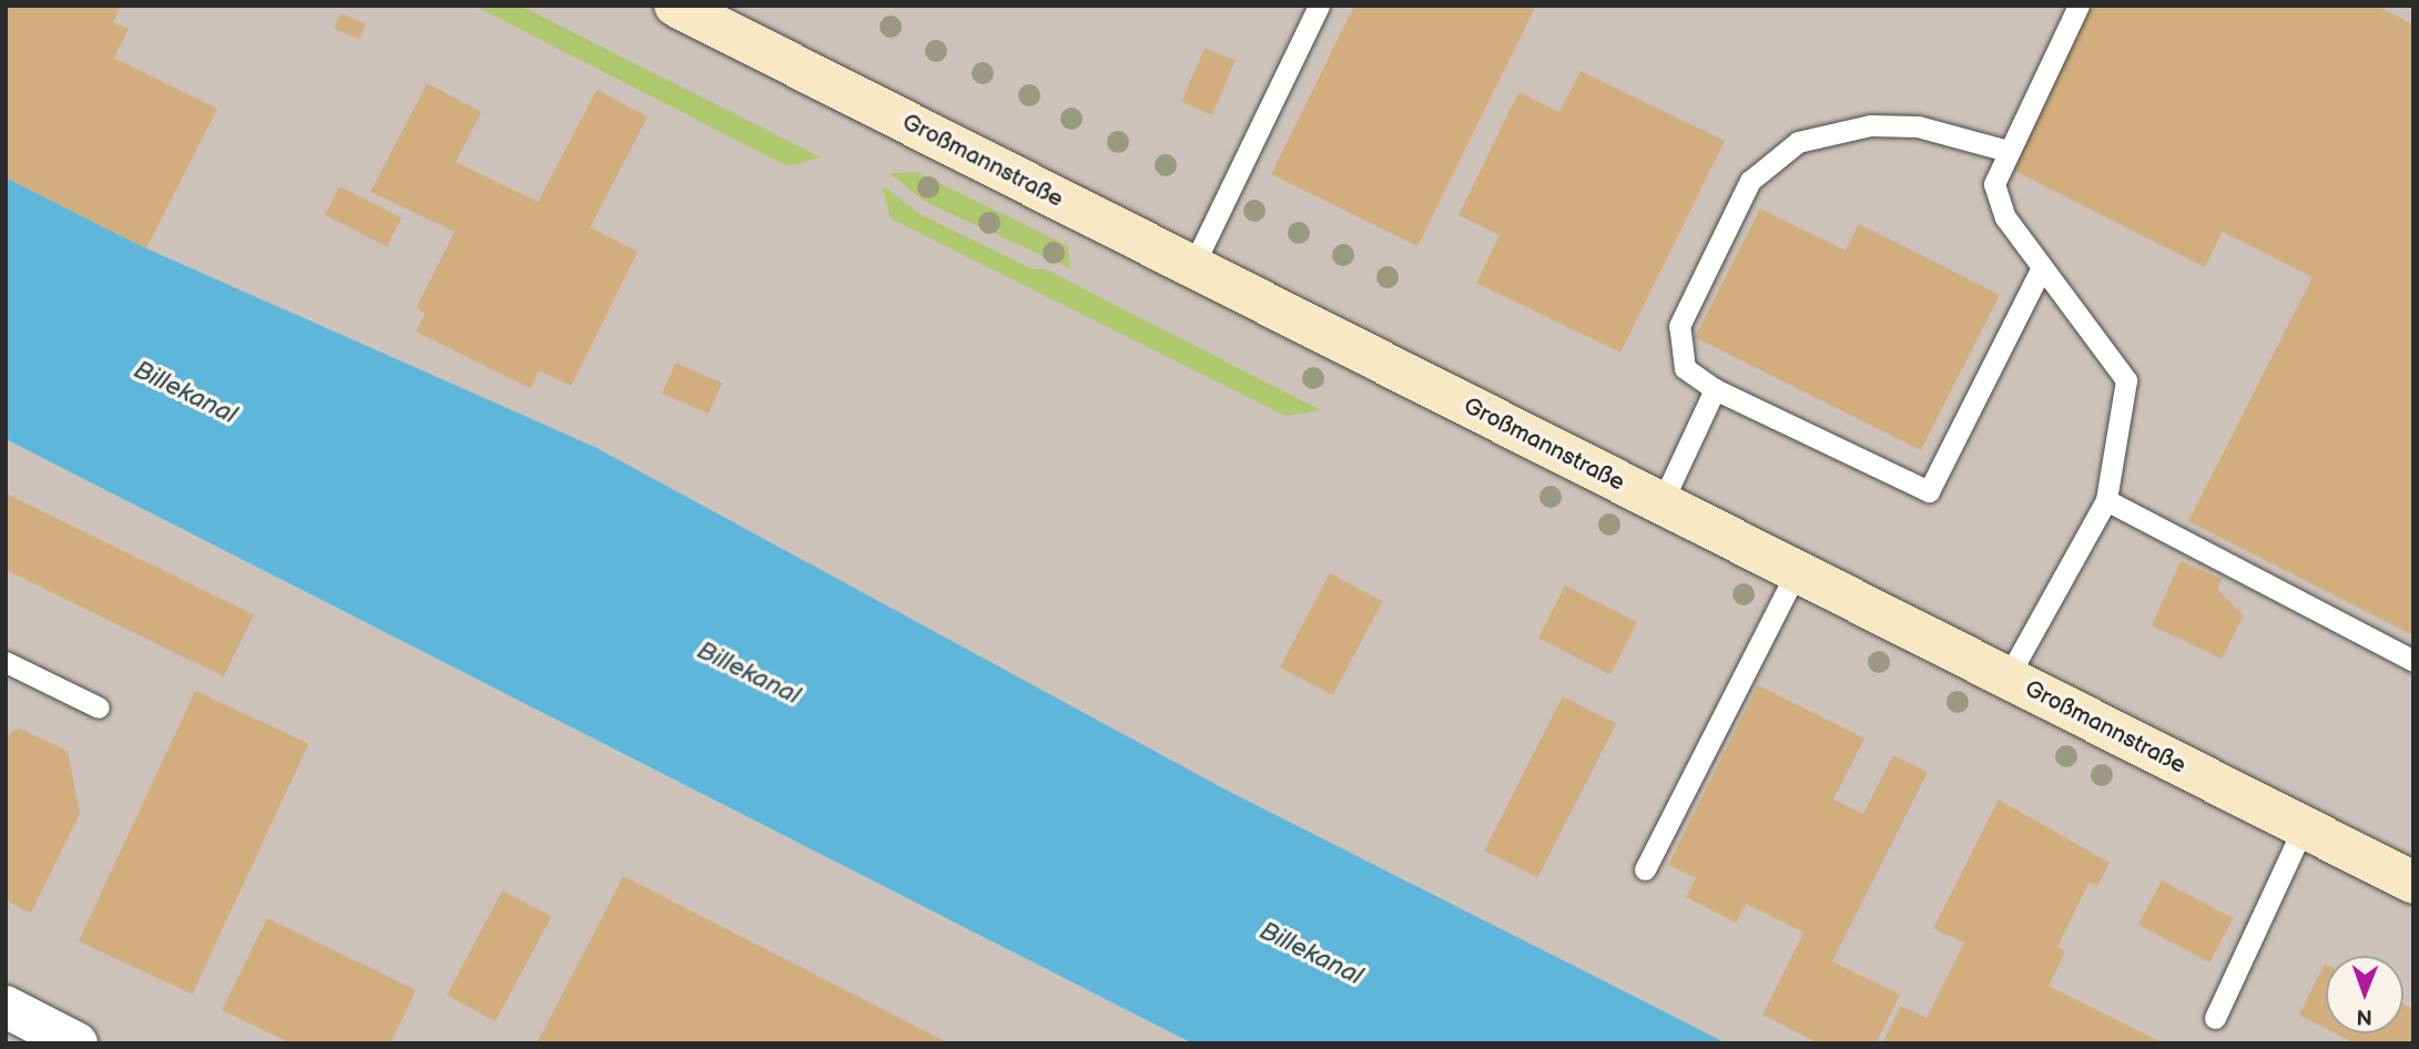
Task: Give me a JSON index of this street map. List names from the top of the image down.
{
  "streets": {
    "main road": ["Großmannstraße"]
  },
  "water": ["Billekanal"],
  "north": "bottom"
}
